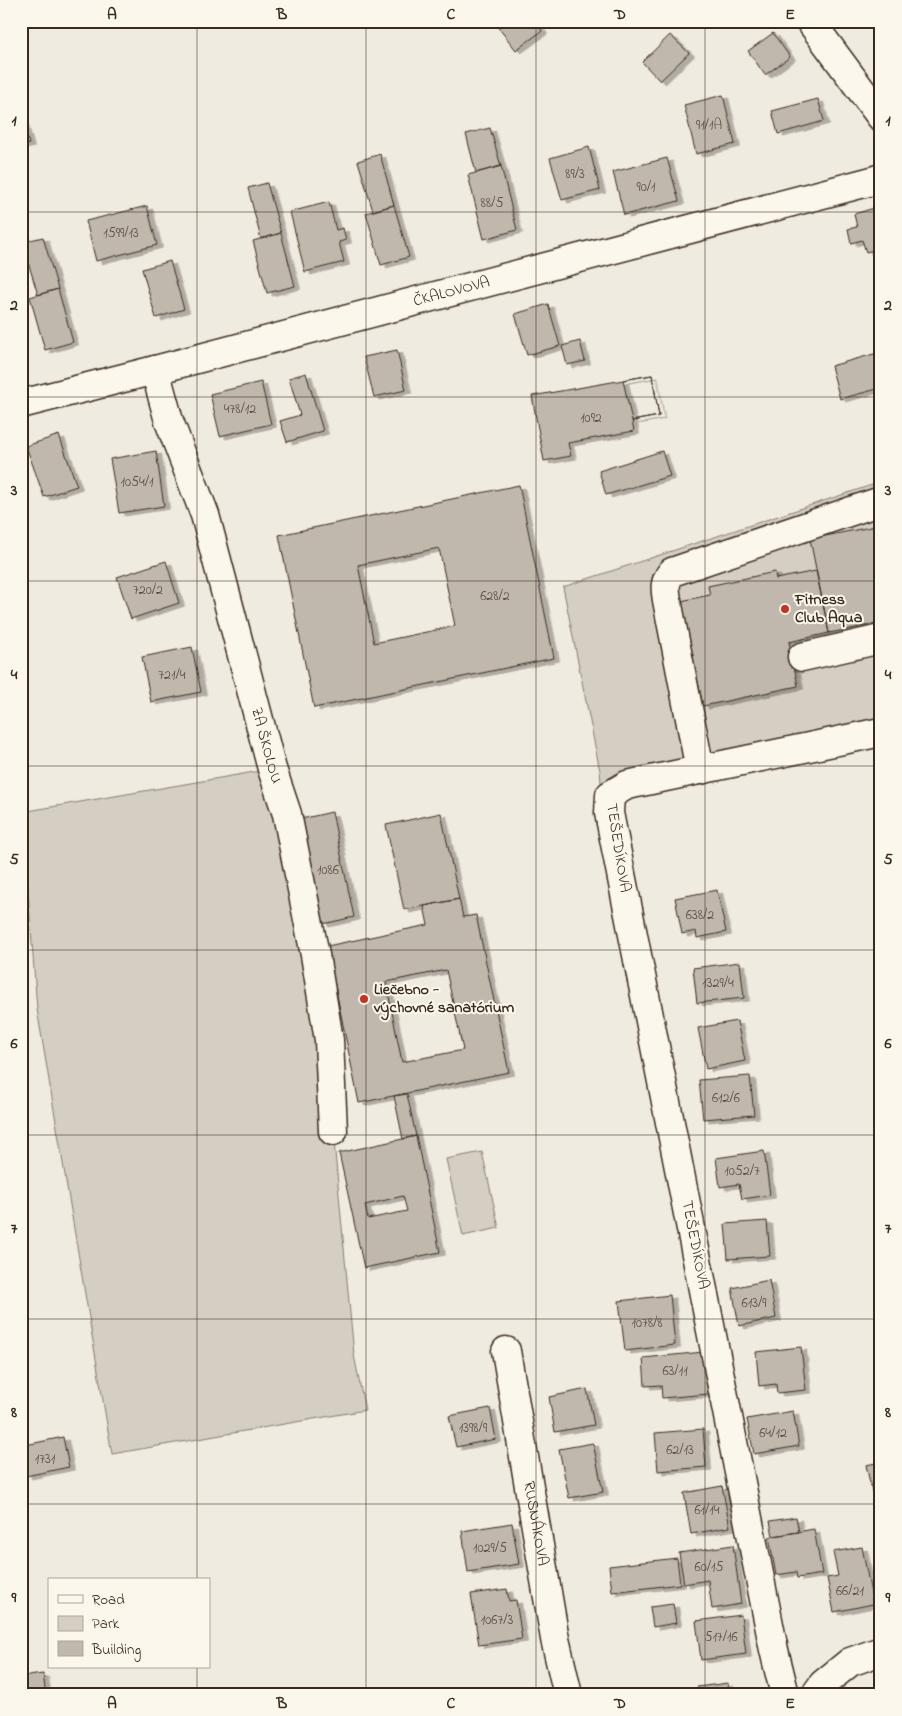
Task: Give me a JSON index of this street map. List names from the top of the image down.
{
  "streets": {
    "street": [
      "ČKALOVOVA",
      "ZA ŠKOLOU",
      "TEŠEDÍKOVA",
      "RUSNÁKOVA"
    ]
  },
  "crossings": [
    ["ČKALOVOVA", "ZA ŠKOLOU"]
  ],
  "places": ["Fitness Club Aqua", "Liečebno - výchovné sanatórium"],
  "house_numbers": [
    "91/1A",
    "89/3",
    "90/1",
    "88/5",
    "1599/13",
    "478/12",
    "1092",
    "1054/1",
    "720/2",
    "628/2",
    "721/4",
    "1086",
    "638/2",
    "1329/4",
    "612/6",
    "1052/7",
    "613/9",
    "1078/8",
    "63/11",
    "1398/9",
    "64/12",
    "62/13",
    "1731",
    "61/14",
    "1029/5",
    "60/15",
    "66/21",
    "1067/3",
    "517/16"
  ],
  "legend": ["Road", "Park", "Building"],
  "grid": {
    "columns": [
      "A",
      "B",
      "C",
      "D",
      "E"
    ],
    "rows": [
      "1",
      "2",
      "3",
      "4",
      "5",
      "6",
      "7",
      "8",
      "9"
    ]
  }
}
